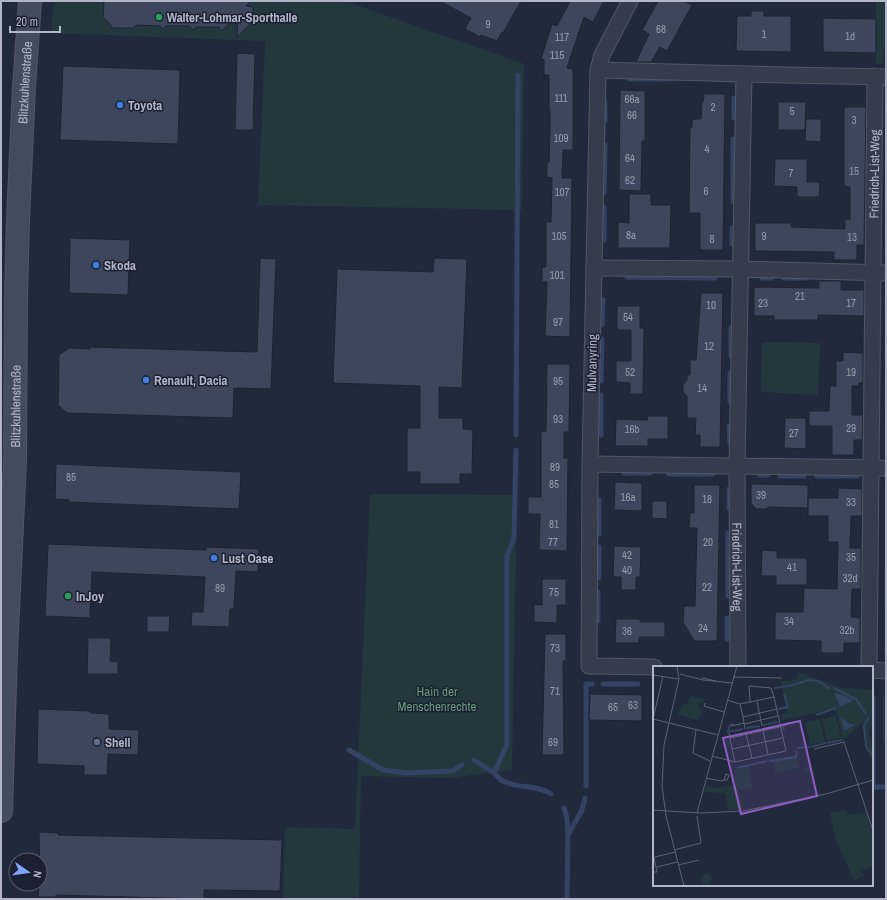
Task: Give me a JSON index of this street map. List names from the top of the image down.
{
  "streets": {
    "main road": ["Blitzkuhlenstraße"],
    "street": ["Friedrich-List-Weg", "Mulvanyring"]
  },
  "crossings": [
    ["Friedrich-List-Weg", "Mulvanyring"]
  ],
  "parks": ["Hain der Menschenrechte"],
  "places": [
    "Walter-Lohmar-Sporthalle",
    "Toyota",
    "Skoda",
    "Renault, Dacia",
    "Lust Oase",
    "InJoy",
    "Shell"
  ],
  "house_numbers": [
    "9",
    "68",
    "1",
    "1d",
    "117",
    "115",
    "111",
    "66a",
    "2",
    "5",
    "66",
    "3",
    "109",
    "4",
    "64",
    "15",
    "7",
    "62",
    "6",
    "107",
    "8a",
    "105",
    "9",
    "13",
    "8",
    "101",
    "21",
    "23",
    "17",
    "10",
    "54",
    "97",
    "12",
    "52",
    "19",
    "95",
    "14",
    "93",
    "29",
    "16b",
    "27",
    "89",
    "85",
    "85",
    "39",
    "16a",
    "18",
    "33",
    "81",
    "77",
    "20",
    "42",
    "35",
    "41",
    "40",
    "32d",
    "22",
    "89",
    "75",
    "34",
    "24",
    "32b",
    "36",
    "73",
    "71",
    "63",
    "65",
    "69"
  ],
  "scale_bar": "20 m",
  "north": "right"
}
